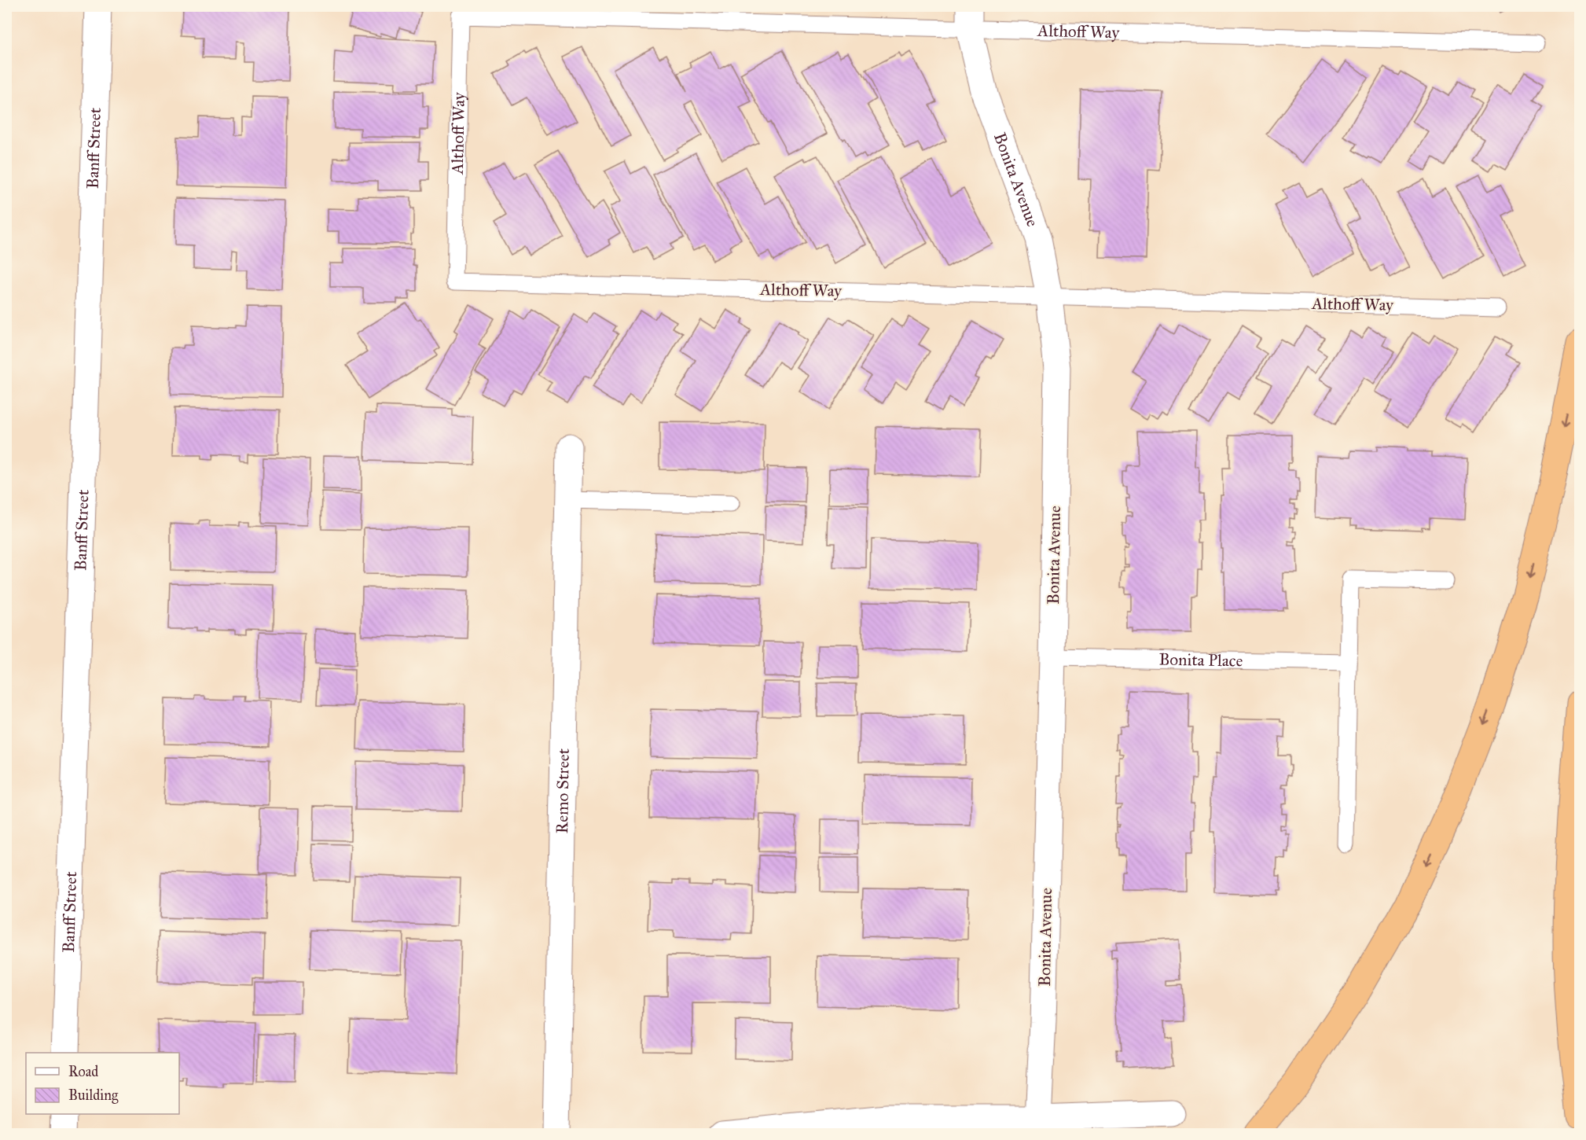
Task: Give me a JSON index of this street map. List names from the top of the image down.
{
  "streets": {
    "street": ["Banff Street", "Bonita Avenue", "Remo Street"],
    "lane": ["Althoff Way", "Bonita Place"]
  },
  "crossings": [
    ["Althoff Way", "Bonita Avenue"],
    ["Bonita Avenue", "Bonita Place"]
  ],
  "legend": ["Road", "Building"]
}
